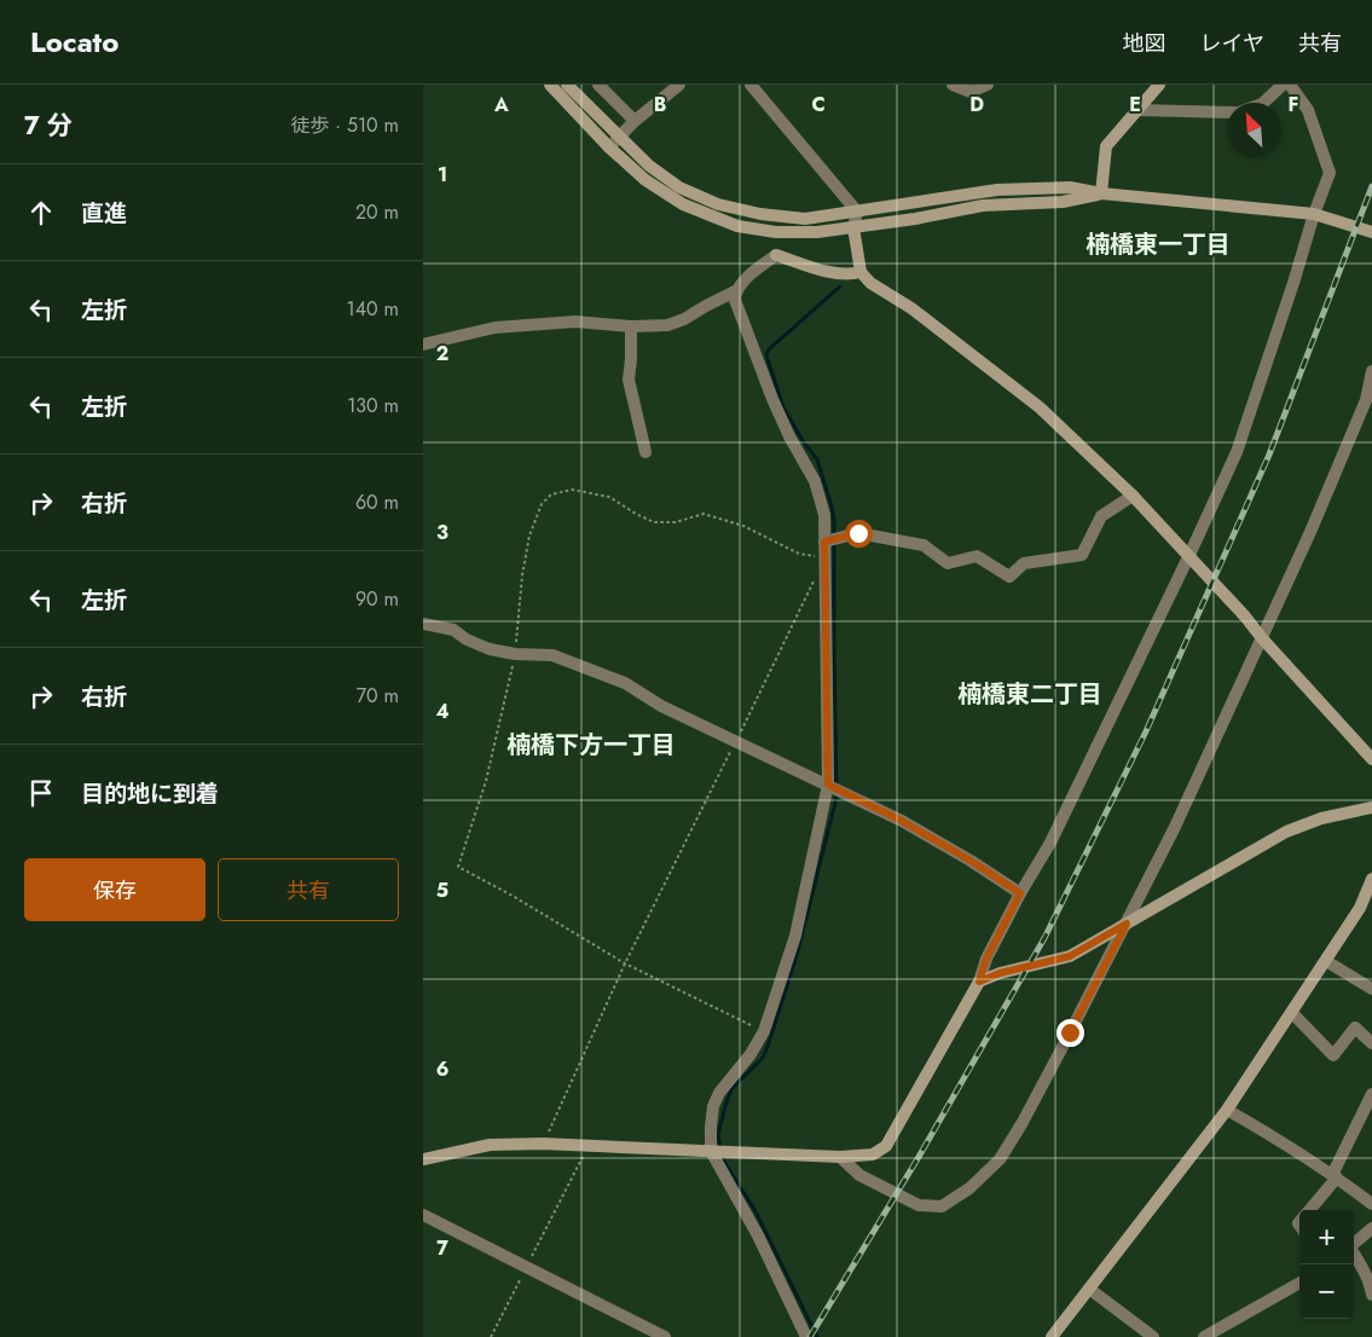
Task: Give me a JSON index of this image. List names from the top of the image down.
{
  "districts": ["楠橋東一丁目", "楠橋東二丁目", "楠橋下方一丁目"],
  "north": "top left",
  "page": {
    "header": "Locato",
    "nav": ["地図", "レイヤ", "共有"],
    "heading": ["7 分", "徒歩 · 510 m"],
    "list": [
      ["直進", "20 m"],
      ["左折", "140 m"],
      ["左折", "130 m"],
      ["右折", "60 m"],
      ["左折", "90 m"],
      ["右折", "70 m"],
      "目的地に到着"
    ],
    "buttons": ["保存", "共有"],
    "map_buttons": ["+", "−"]
  },
  "grid": {
    "columns": [
      "A",
      "B",
      "C",
      "D",
      "E",
      "F"
    ],
    "rows": [
      "1",
      "2",
      "3",
      "4",
      "5",
      "6",
      "7"
    ]
  }
}
